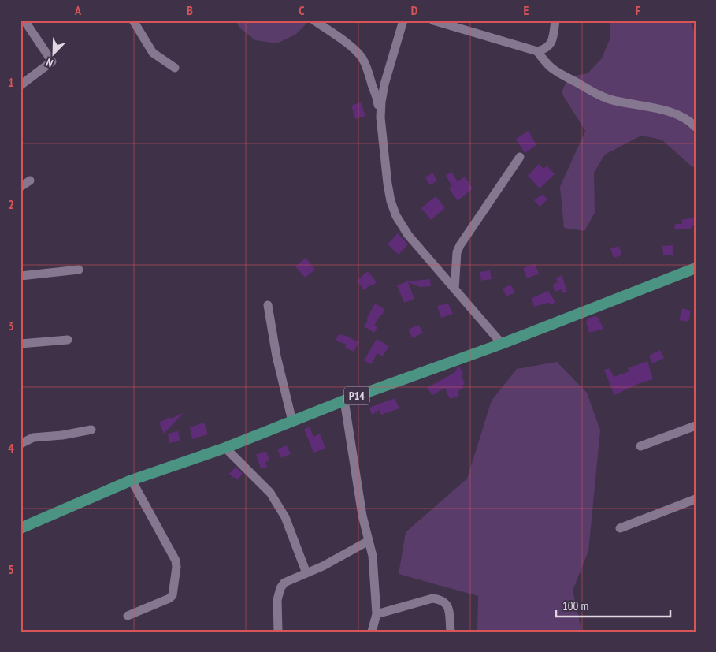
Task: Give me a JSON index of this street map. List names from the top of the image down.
{
  "streets": {
    "main road": ["P14"]
  },
  "scale_bar": "100 m",
  "north": "bottom left",
  "grid": {
    "columns": [
      "A",
      "B",
      "C",
      "D",
      "E",
      "F"
    ],
    "rows": [
      "1",
      "2",
      "3",
      "4",
      "5"
    ]
  }
}
